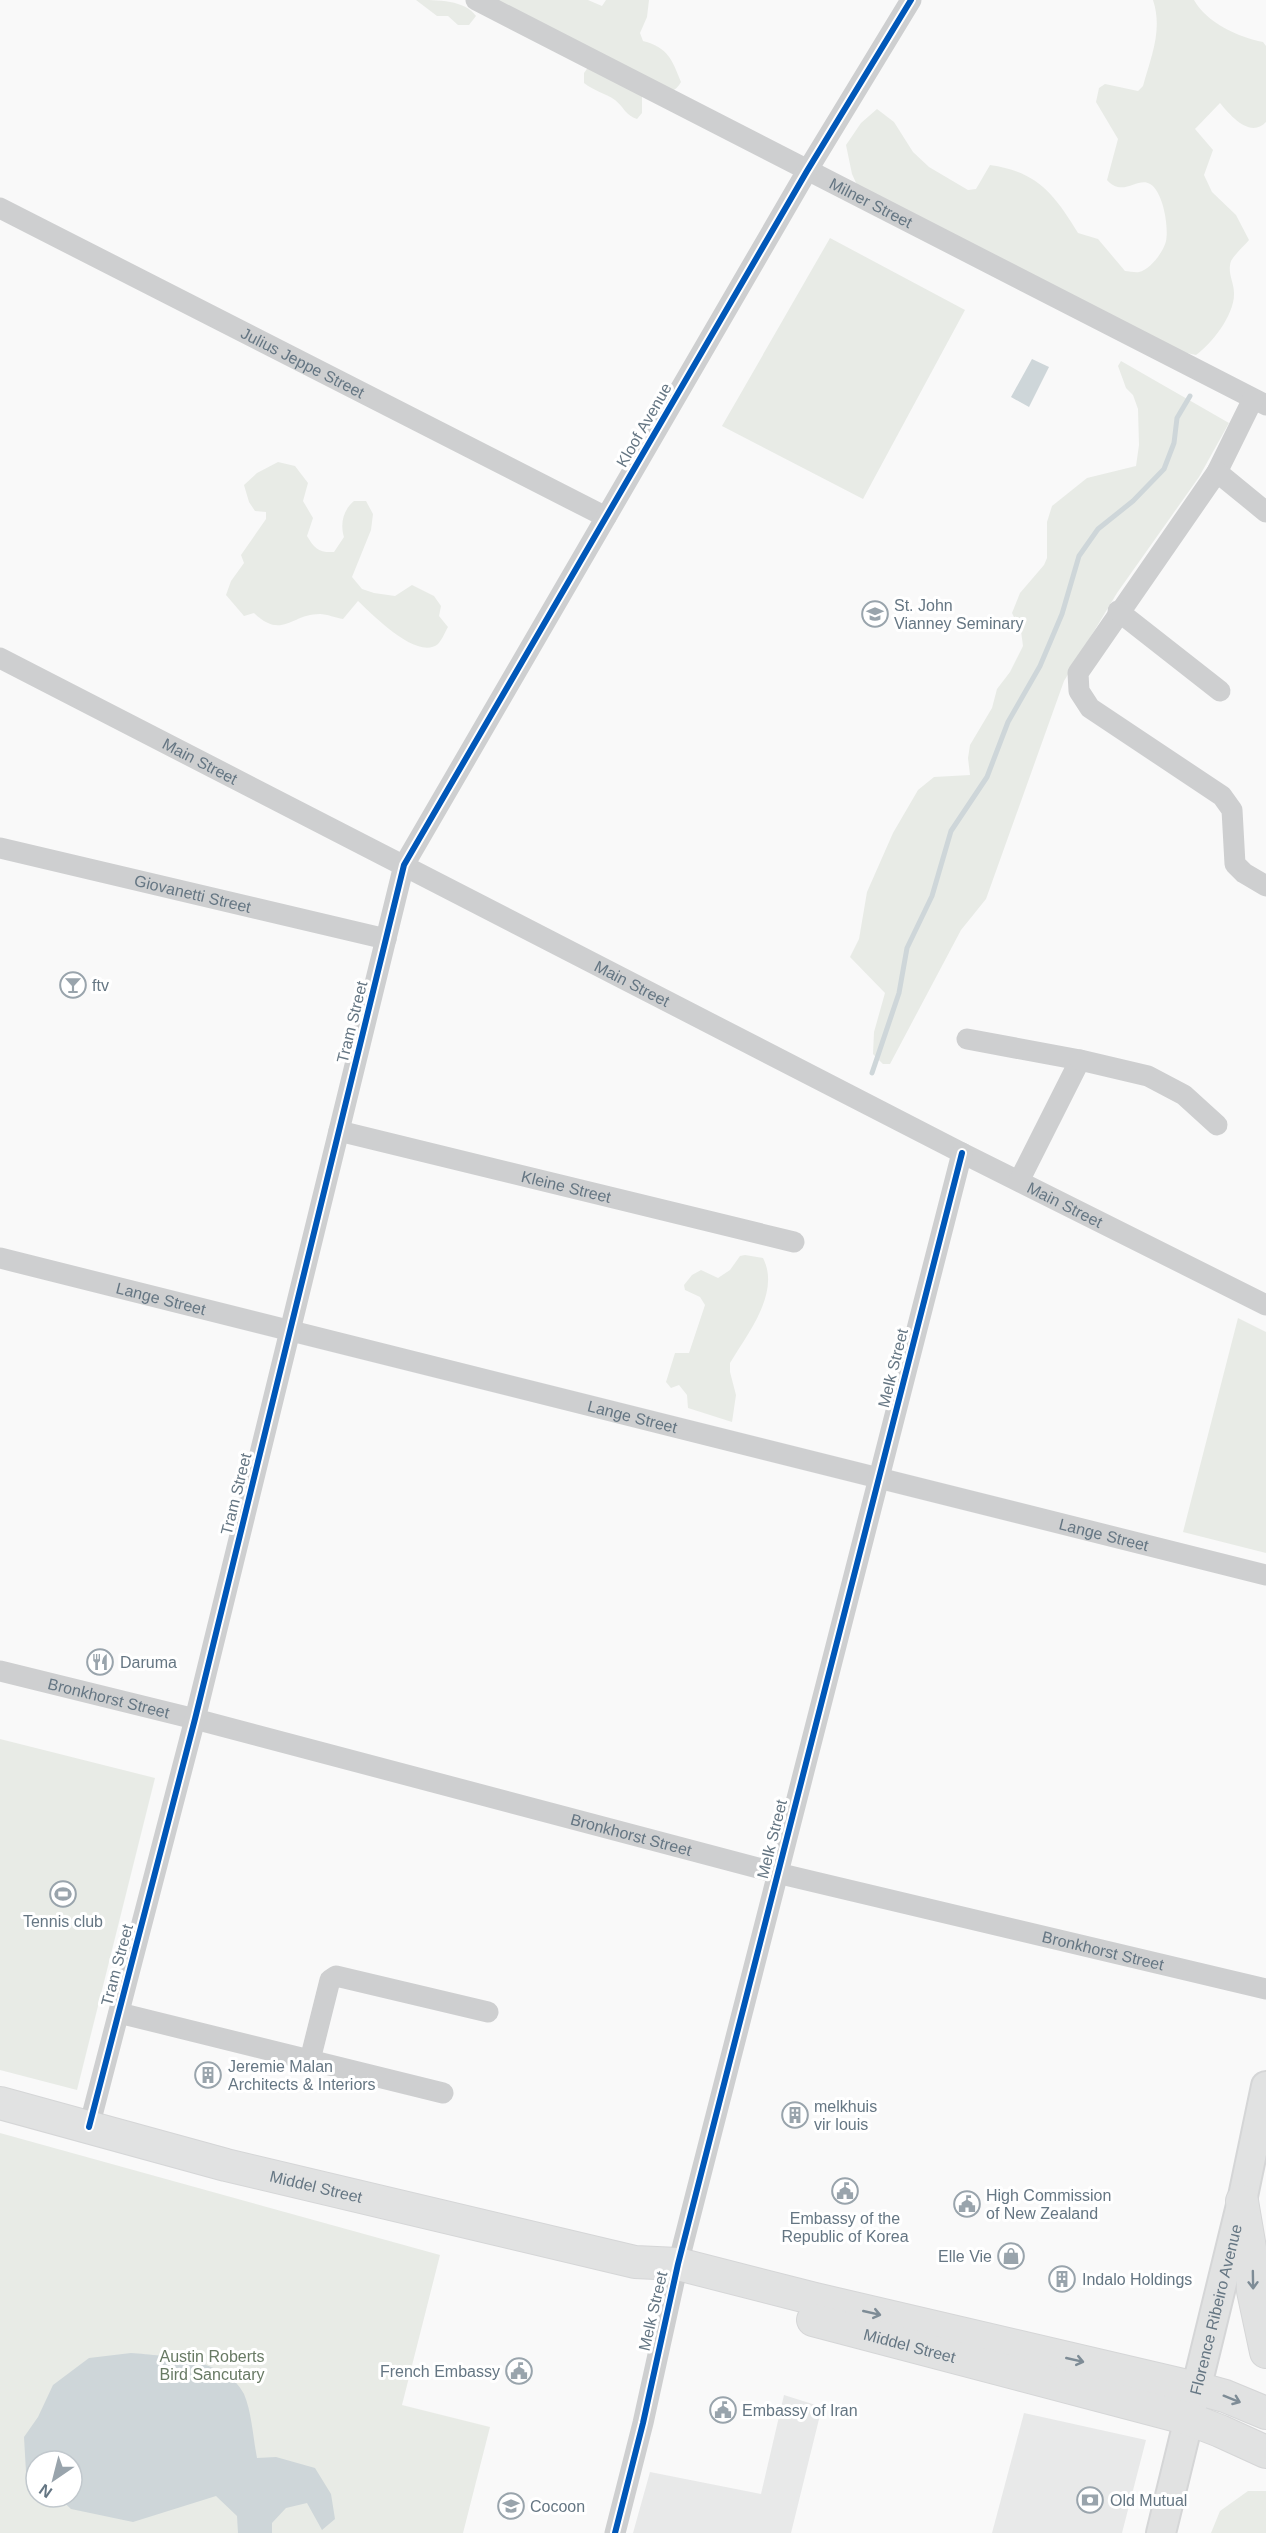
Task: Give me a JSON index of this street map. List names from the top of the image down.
{
  "streets": {
    "main road": ["Middel Street", "Florence Ribeiro Avenue"],
    "street": [
      "Milner Street",
      "Julius Jeppe Street",
      "Kloof Avenue",
      "Main Street",
      "Giovanetti Street",
      "Tram Street",
      "Kleine Street",
      "Lange Street",
      "Melk Street",
      "Bronkhorst Street"
    ]
  },
  "crossings": [
    ["Milner Street", "Kloof Avenue"],
    ["Julius Jeppe Street", "Kloof Avenue"],
    ["Kloof Avenue", "Main Street"],
    ["Kloof Avenue", "Tram Street"],
    ["Main Street", "Tram Street"],
    ["Main Street", "Melk Street"],
    ["Giovanetti Street", "Tram Street"],
    ["Tram Street", "Kleine Street"],
    ["Tram Street", "Lange Street"],
    ["Tram Street", "Bronkhorst Street"],
    ["Tram Street", "Middel Street"],
    ["Lange Street", "Melk Street"],
    ["Melk Street", "Bronkhorst Street"],
    ["Melk Street", "Middel Street"],
    ["Middel Street", "Florence Ribeiro Avenue"]
  ],
  "parks": ["Austin Roberts Bird Sancutary"],
  "places": {
    "school or university": ["St. John Vianney Seminary", "Cocoon"],
    "bar": ["ftv"],
    "restaurant": ["Daruma"],
    "sports": ["Tennis club"],
    "building": ["Jeremie Malan Architects & Interiors", "melkhuis vir louis", "Indalo Holdings"],
    "public building": [
      "Embassy of the Republic of Korea",
      "High Commission of New Zealand",
      "French Embassy",
      "Embassy of Iran"
    ],
    "shop": ["Elle Vie"],
    "bank": ["Old Mutual"]
  },
  "north": "bottom left"
}
